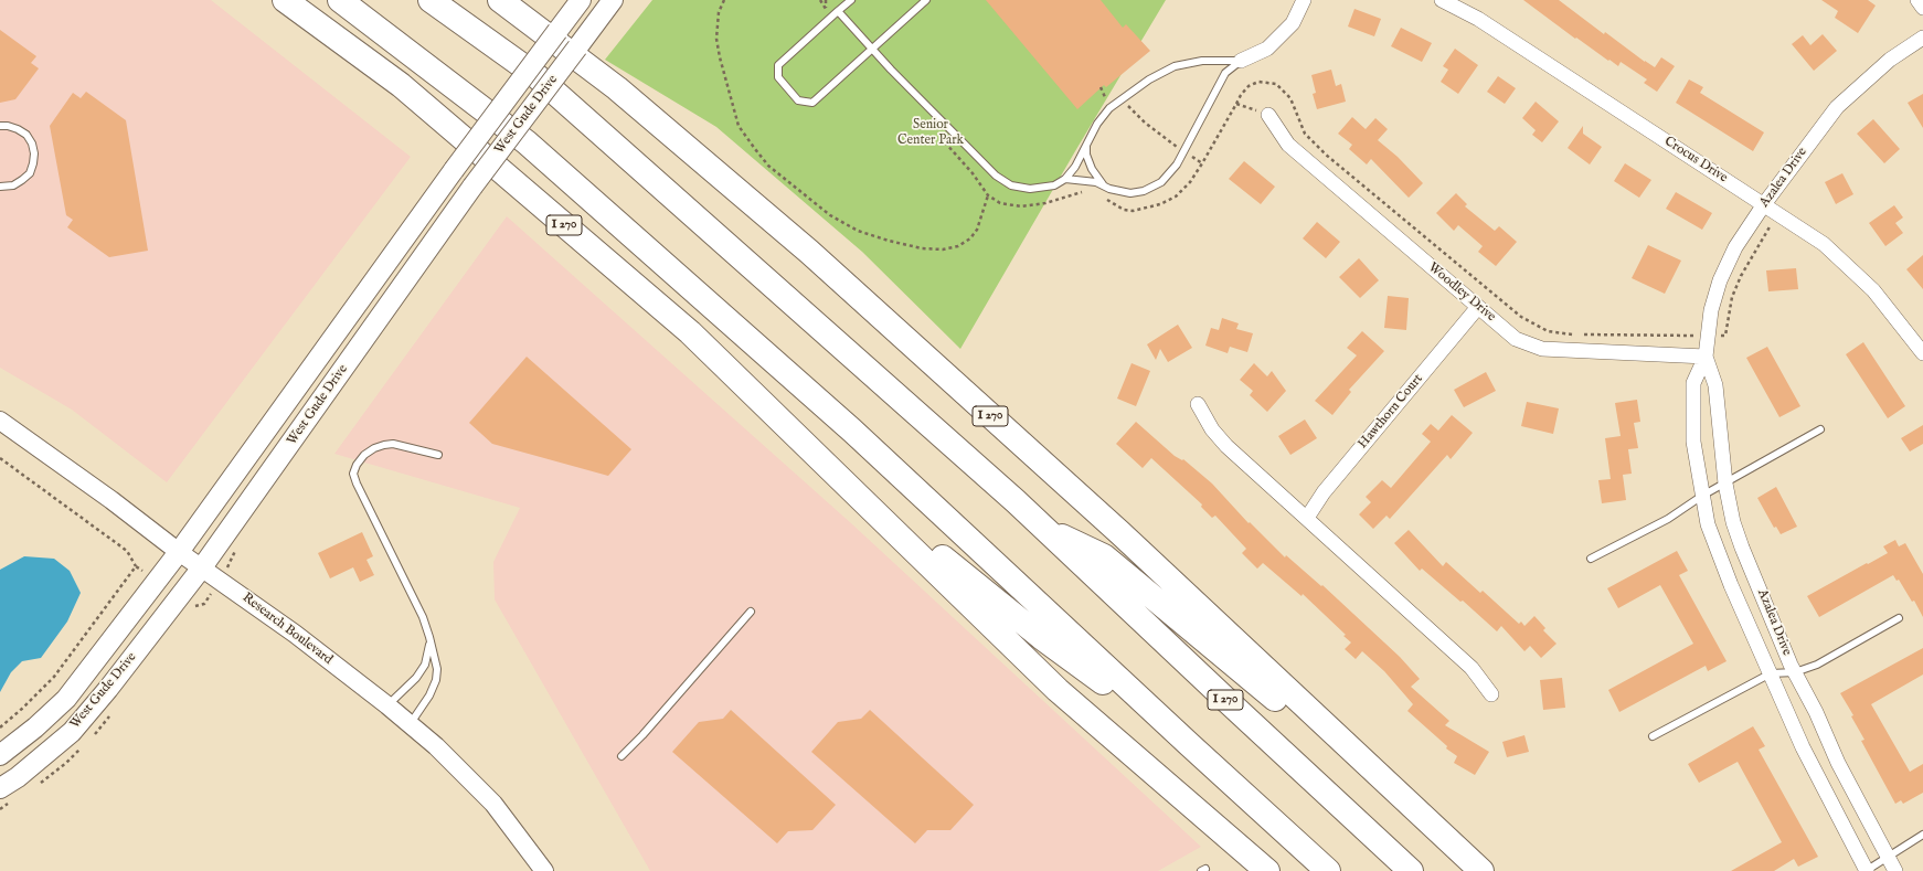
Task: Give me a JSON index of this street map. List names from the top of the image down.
{
  "streets": {
    "highway": ["I 270"],
    "main road": ["West Gude Drive"],
    "street": [
      "Crocus Drive",
      "Azalea Drive",
      "Woodley Drive",
      "Hawthorn Court",
      "Research Boulevard"
    ]
  },
  "crossings": [
    ["West Gude Drive", "Research Boulevard"],
    ["Crocus Drive", "Azalea Drive"],
    ["Azalea Drive", "Woodley Drive"],
    ["Woodley Drive", "Hawthorn Court"]
  ],
  "parks": ["Senior Center Park"]
}
